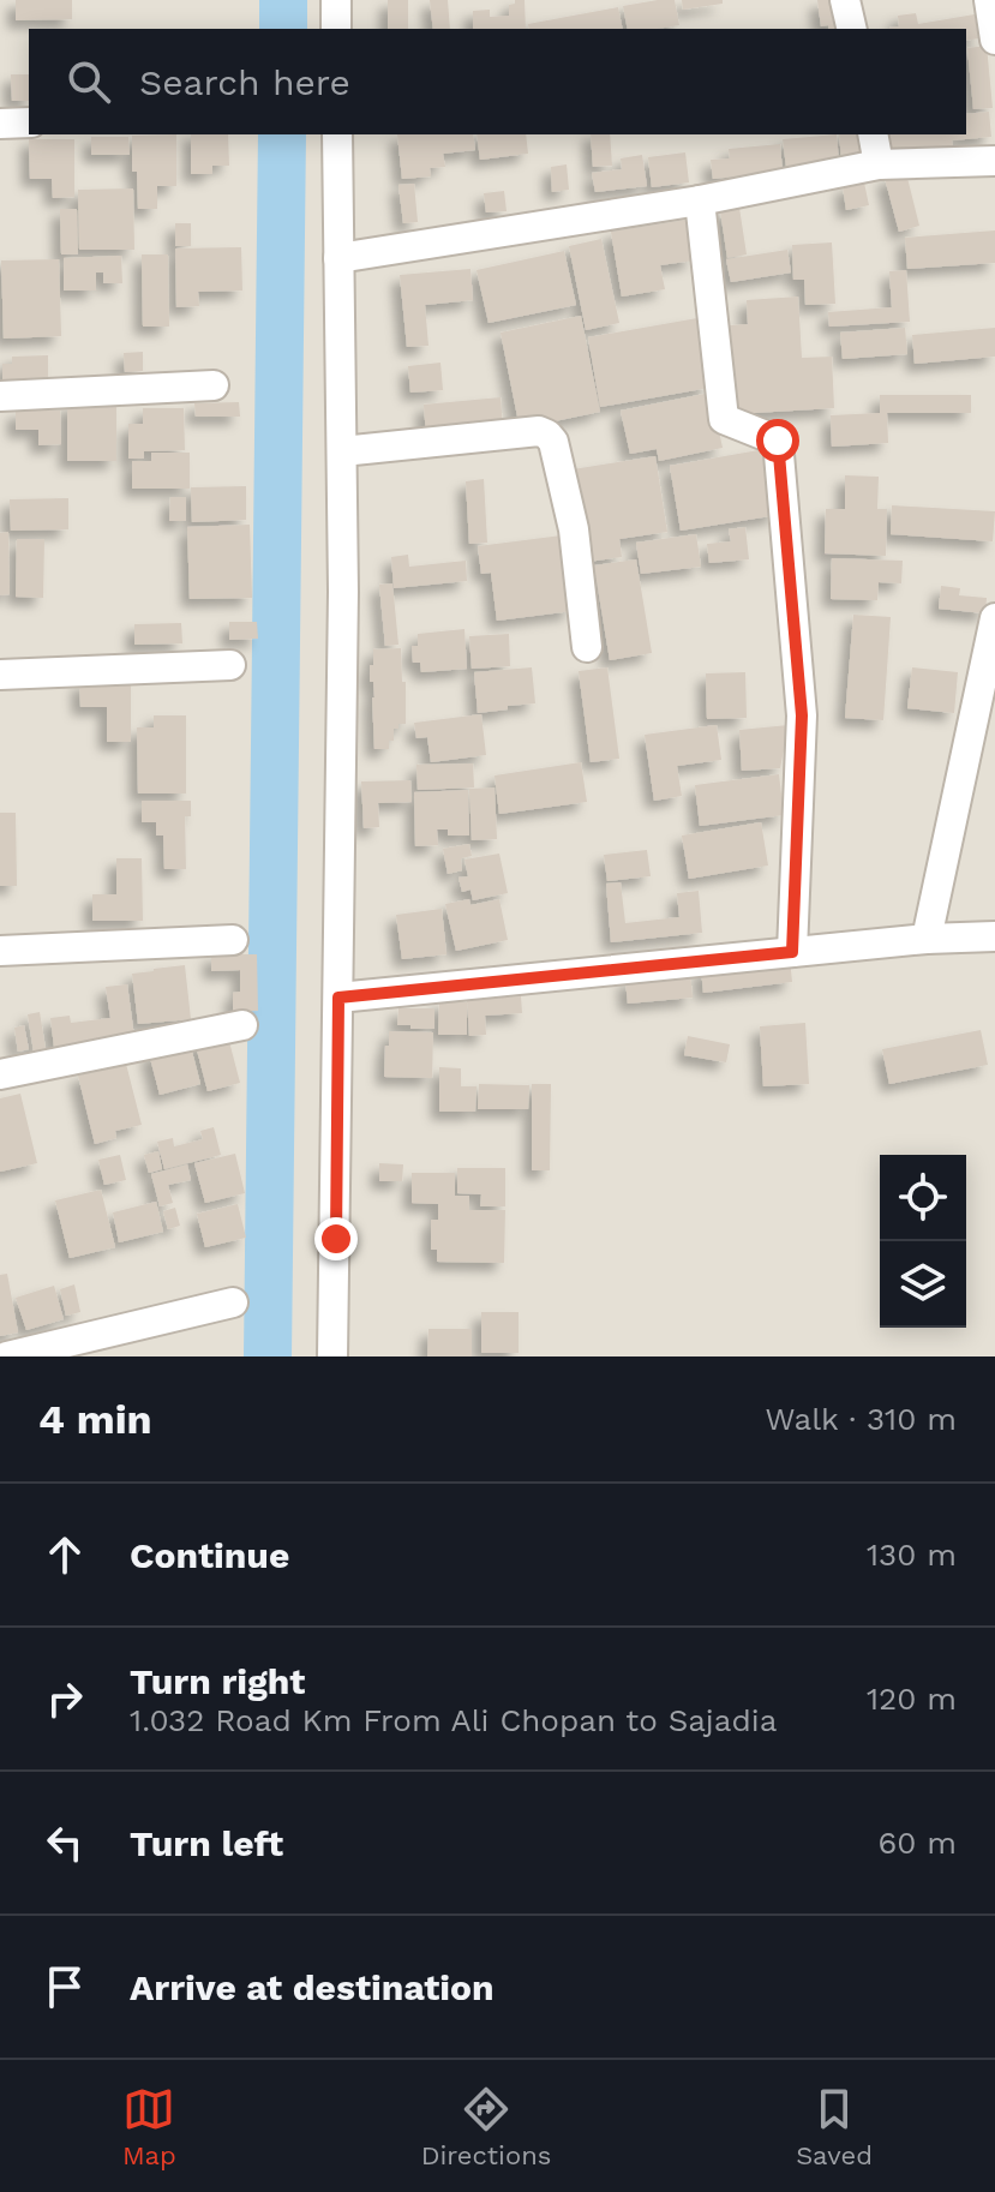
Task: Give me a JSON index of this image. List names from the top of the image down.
{
  "page": {
    "search": "Search here",
    "heading": ["4 min", "Walk · 310 m"],
    "list": [
      ["Continue", "130 m"],
      ["Turn right", "1.032 Road Km From Ali Chopan to Sajadia", "120 m"],
      ["Turn left", "60 m"],
      "Arrive at destination"
    ],
    "nav": ["Map", "Directions", "Saved"]
  }
}
